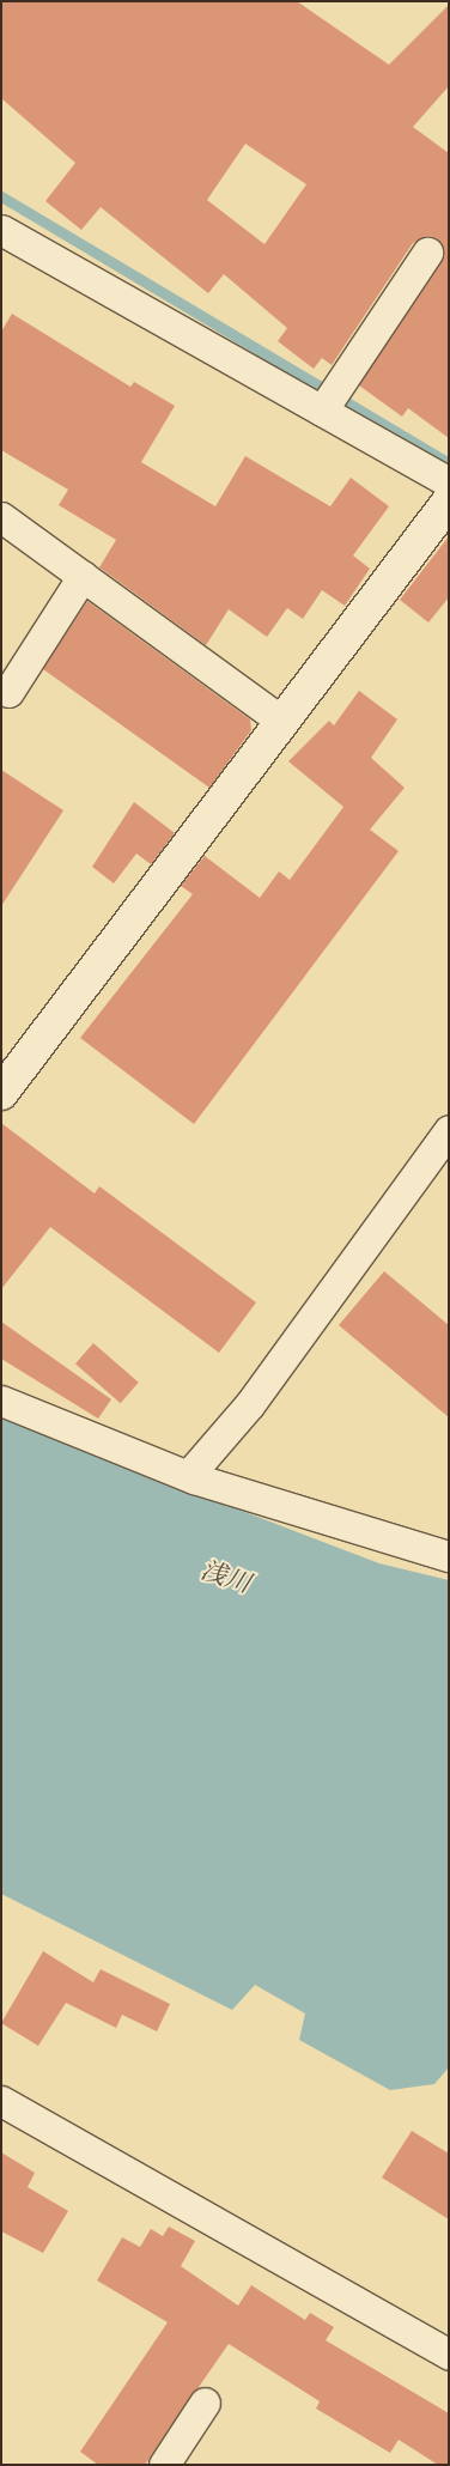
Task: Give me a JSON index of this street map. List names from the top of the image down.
{
  "water": ["浅川"]
}
